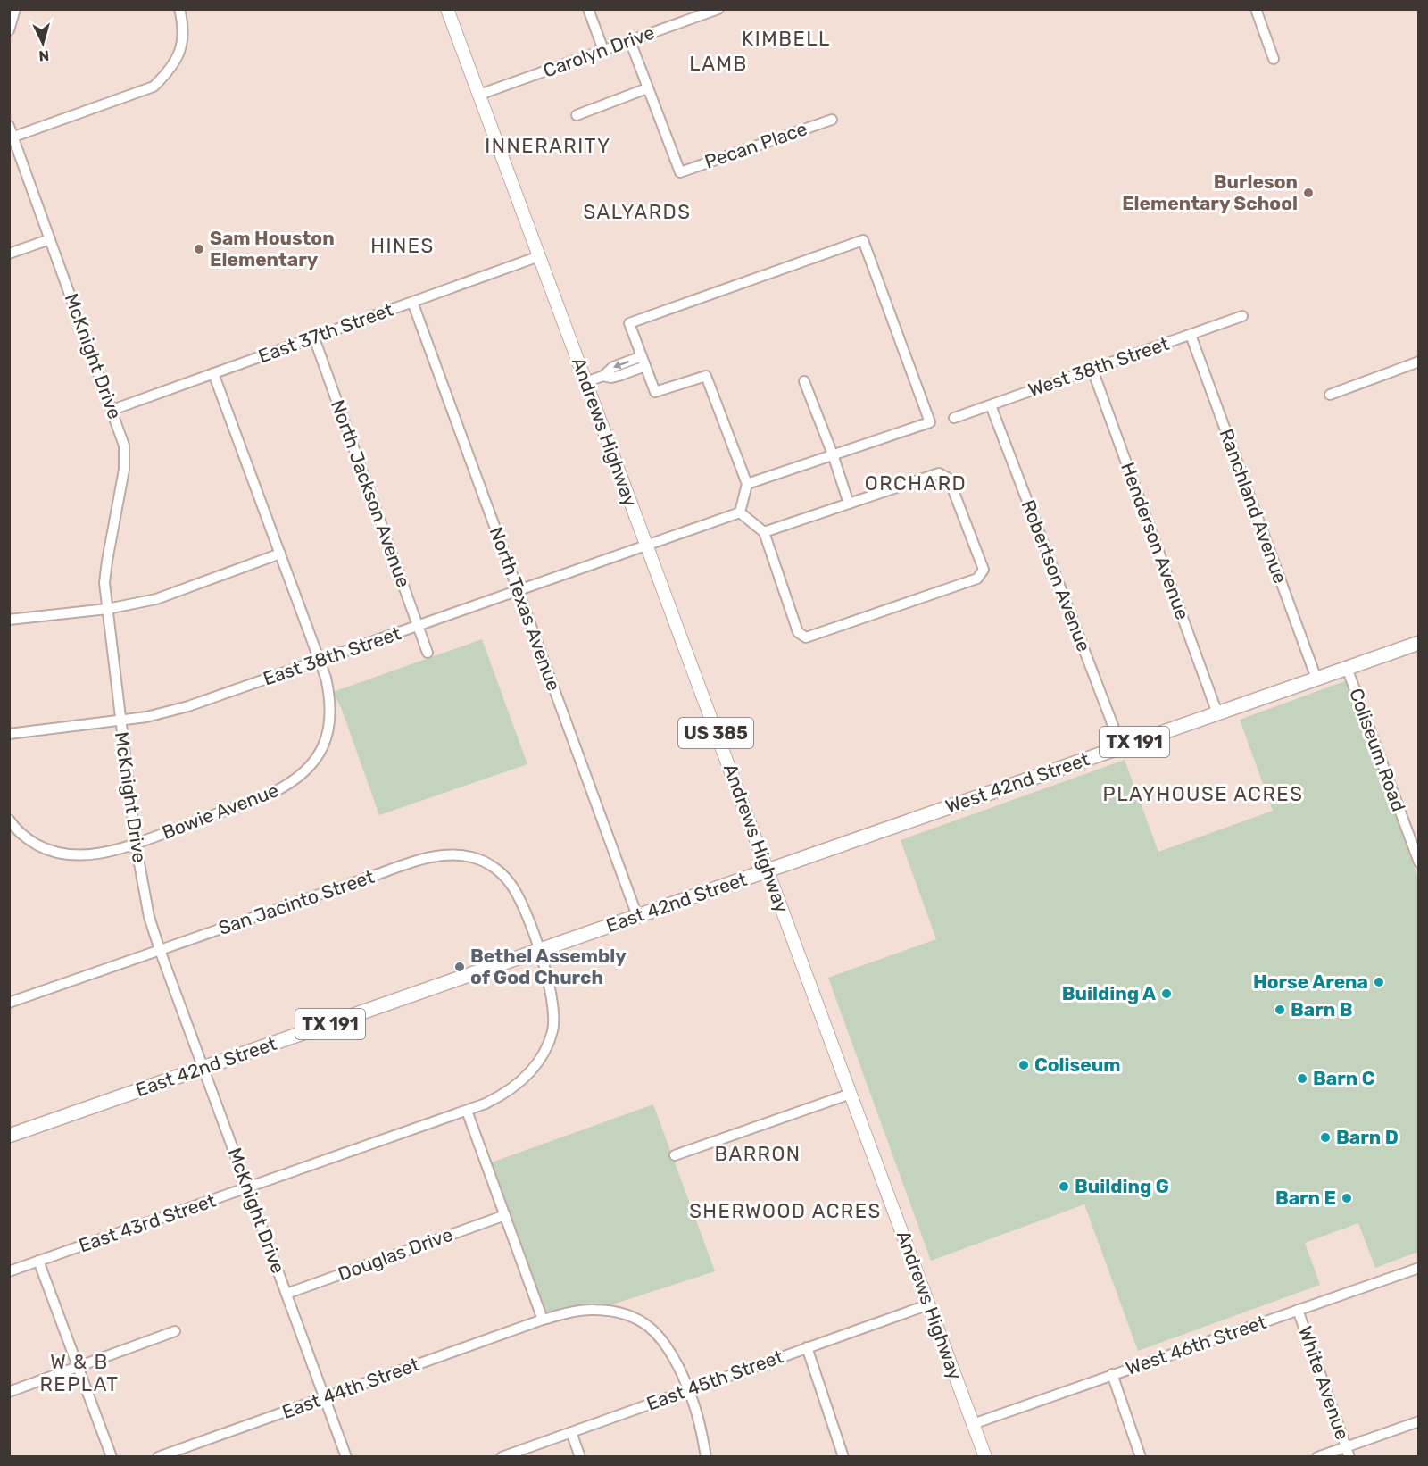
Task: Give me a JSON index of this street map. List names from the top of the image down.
{
  "streets": {
    "highway": ["TX 191", "West 42nd Street", "East 42nd Street"],
    "main road": ["Andrews Highway", "US 385"],
    "street": [
      "Carolyn Drive",
      "Pecan Place",
      "East 37th Street",
      "McKnight Drive",
      "West 38th Street",
      "North Jackson Avenue",
      "Ranchland Avenue",
      "Henderson Avenue",
      "Robertson Avenue",
      "North Texas Avenue",
      "East 38th Street",
      "Coliseum Road",
      "Bowie Avenue",
      "San Jacinto Street",
      "East 43rd Street",
      "Douglas Drive",
      "West 46th Street",
      "East 45th Street",
      "White Avenue",
      "East 44th Street"
    ]
  },
  "crossings": [
    ["Carolyn Drive", "Andrews Highway"],
    ["East 37th Street", "McKnight Drive"],
    ["East 37th Street", "Andrews Highway"],
    ["East 37th Street", "North Jackson Avenue"],
    ["East 37th Street", "North Texas Avenue"],
    ["East 37th Street", "Bowie Avenue"],
    ["McKnight Drive", "East 38th Street"],
    ["McKnight Drive", "Bowie Avenue"],
    ["McKnight Drive", "San Jacinto Street"],
    ["McKnight Drive", "East 42nd Street"],
    ["McKnight Drive", "East 43rd Street"],
    ["McKnight Drive", "Douglas Drive"],
    ["McKnight Drive", "East 44th Street"],
    ["West 38th Street", "Ranchland Avenue"],
    ["West 38th Street", "Henderson Avenue"],
    ["West 38th Street", "Robertson Avenue"],
    ["Andrews Highway", "East 38th Street"],
    ["Andrews Highway", "West 42nd Street"],
    ["Andrews Highway", "East 42nd Street"],
    ["Andrews Highway", "West 46th Street"],
    ["Andrews Highway", "East 45th Street"],
    ["North Jackson Avenue", "East 38th Street"],
    ["Ranchland Avenue", "West 42nd Street"],
    ["Henderson Avenue", "West 42nd Street"],
    ["Robertson Avenue", "West 42nd Street"],
    ["North Texas Avenue", "East 38th Street"],
    ["North Texas Avenue", "East 42nd Street"],
    ["East 38th Street", "Bowie Avenue"],
    ["Coliseum Road", "West 42nd Street"],
    ["West 42nd Street", "East 42nd Street"],
    ["San Jacinto Street", "East 42nd Street"],
    ["San Jacinto Street", "East 43rd Street"],
    ["West 46th Street", "White Avenue"],
    ["East 45th Street", "East 44th Street"]
  ],
  "districts": [
    "KIMBELL",
    "LAMB",
    "INNERARITY",
    "SALYARDS",
    "HINES",
    "ORCHARD",
    "PLAYHOUSE ACRES",
    "BARRON",
    "SHERWOOD ACRES",
    "W & B REPLAT"
  ],
  "places": [
    "Burleson Elementary School",
    "Sam Houston Elementary",
    "Bethel Assembly of God Church",
    "Horse Arena",
    "Building A",
    "Barn B",
    "Coliseum",
    "Barn C",
    "Barn D",
    "Building G",
    "Barn E"
  ],
  "north": "bottom"
}
